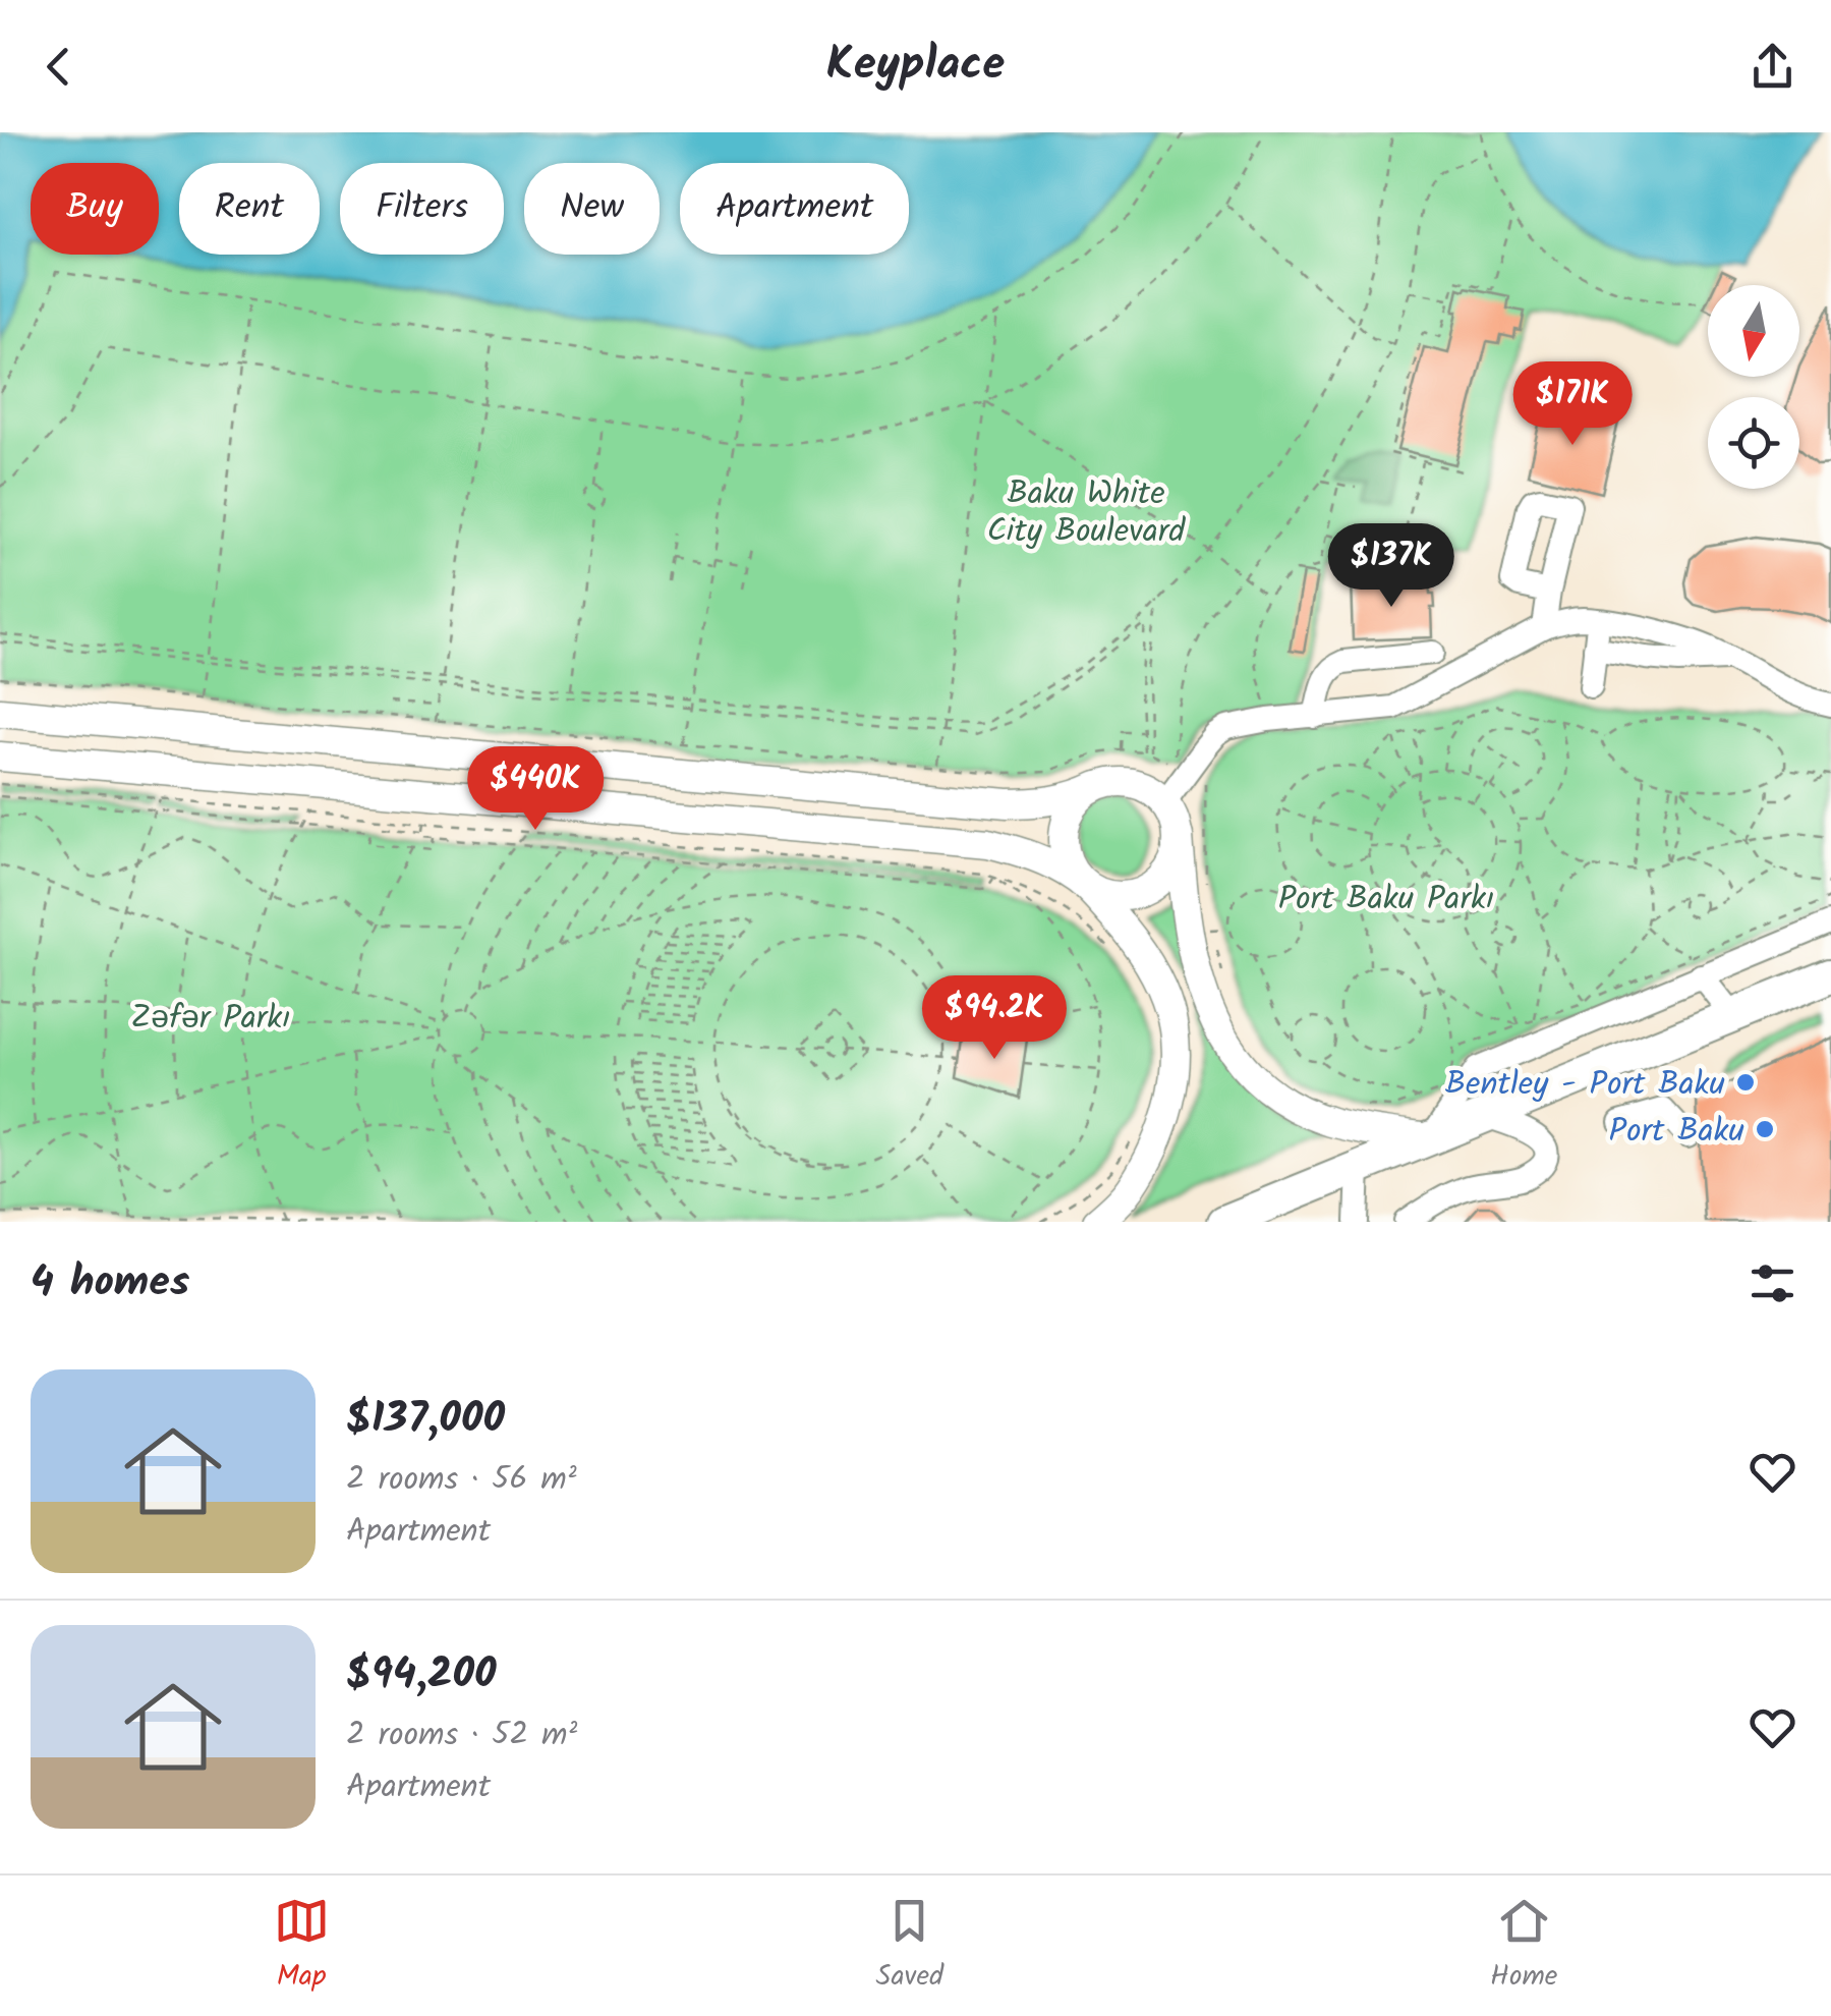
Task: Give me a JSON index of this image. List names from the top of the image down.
{
  "parks": ["Baku White City Boulevard", "Port Baku Parkı", "Zəfər Parkı"],
  "places": ["Bentley - Port Baku", "Port Baku"],
  "north": "bottom",
  "page": {
    "header": "Keyplace",
    "chip": [
      "Buy",
      "Rent",
      "Filters",
      "New",
      "Apartment"
    ],
    "price": [
      "$171K",
      "$137K",
      "$440K",
      "$94.2K"
    ],
    "heading": "4 homes",
    "list": [
      {
        "name": "$137,000",
        "note": "2 rooms · 56 m² · Apartment"
      },
      {
        "name": "$94,200",
        "note": "2 rooms · 52 m² · Apartment"
      }
    ],
    "tabs": ["Map", "Saved", "Home"]
  }
}
